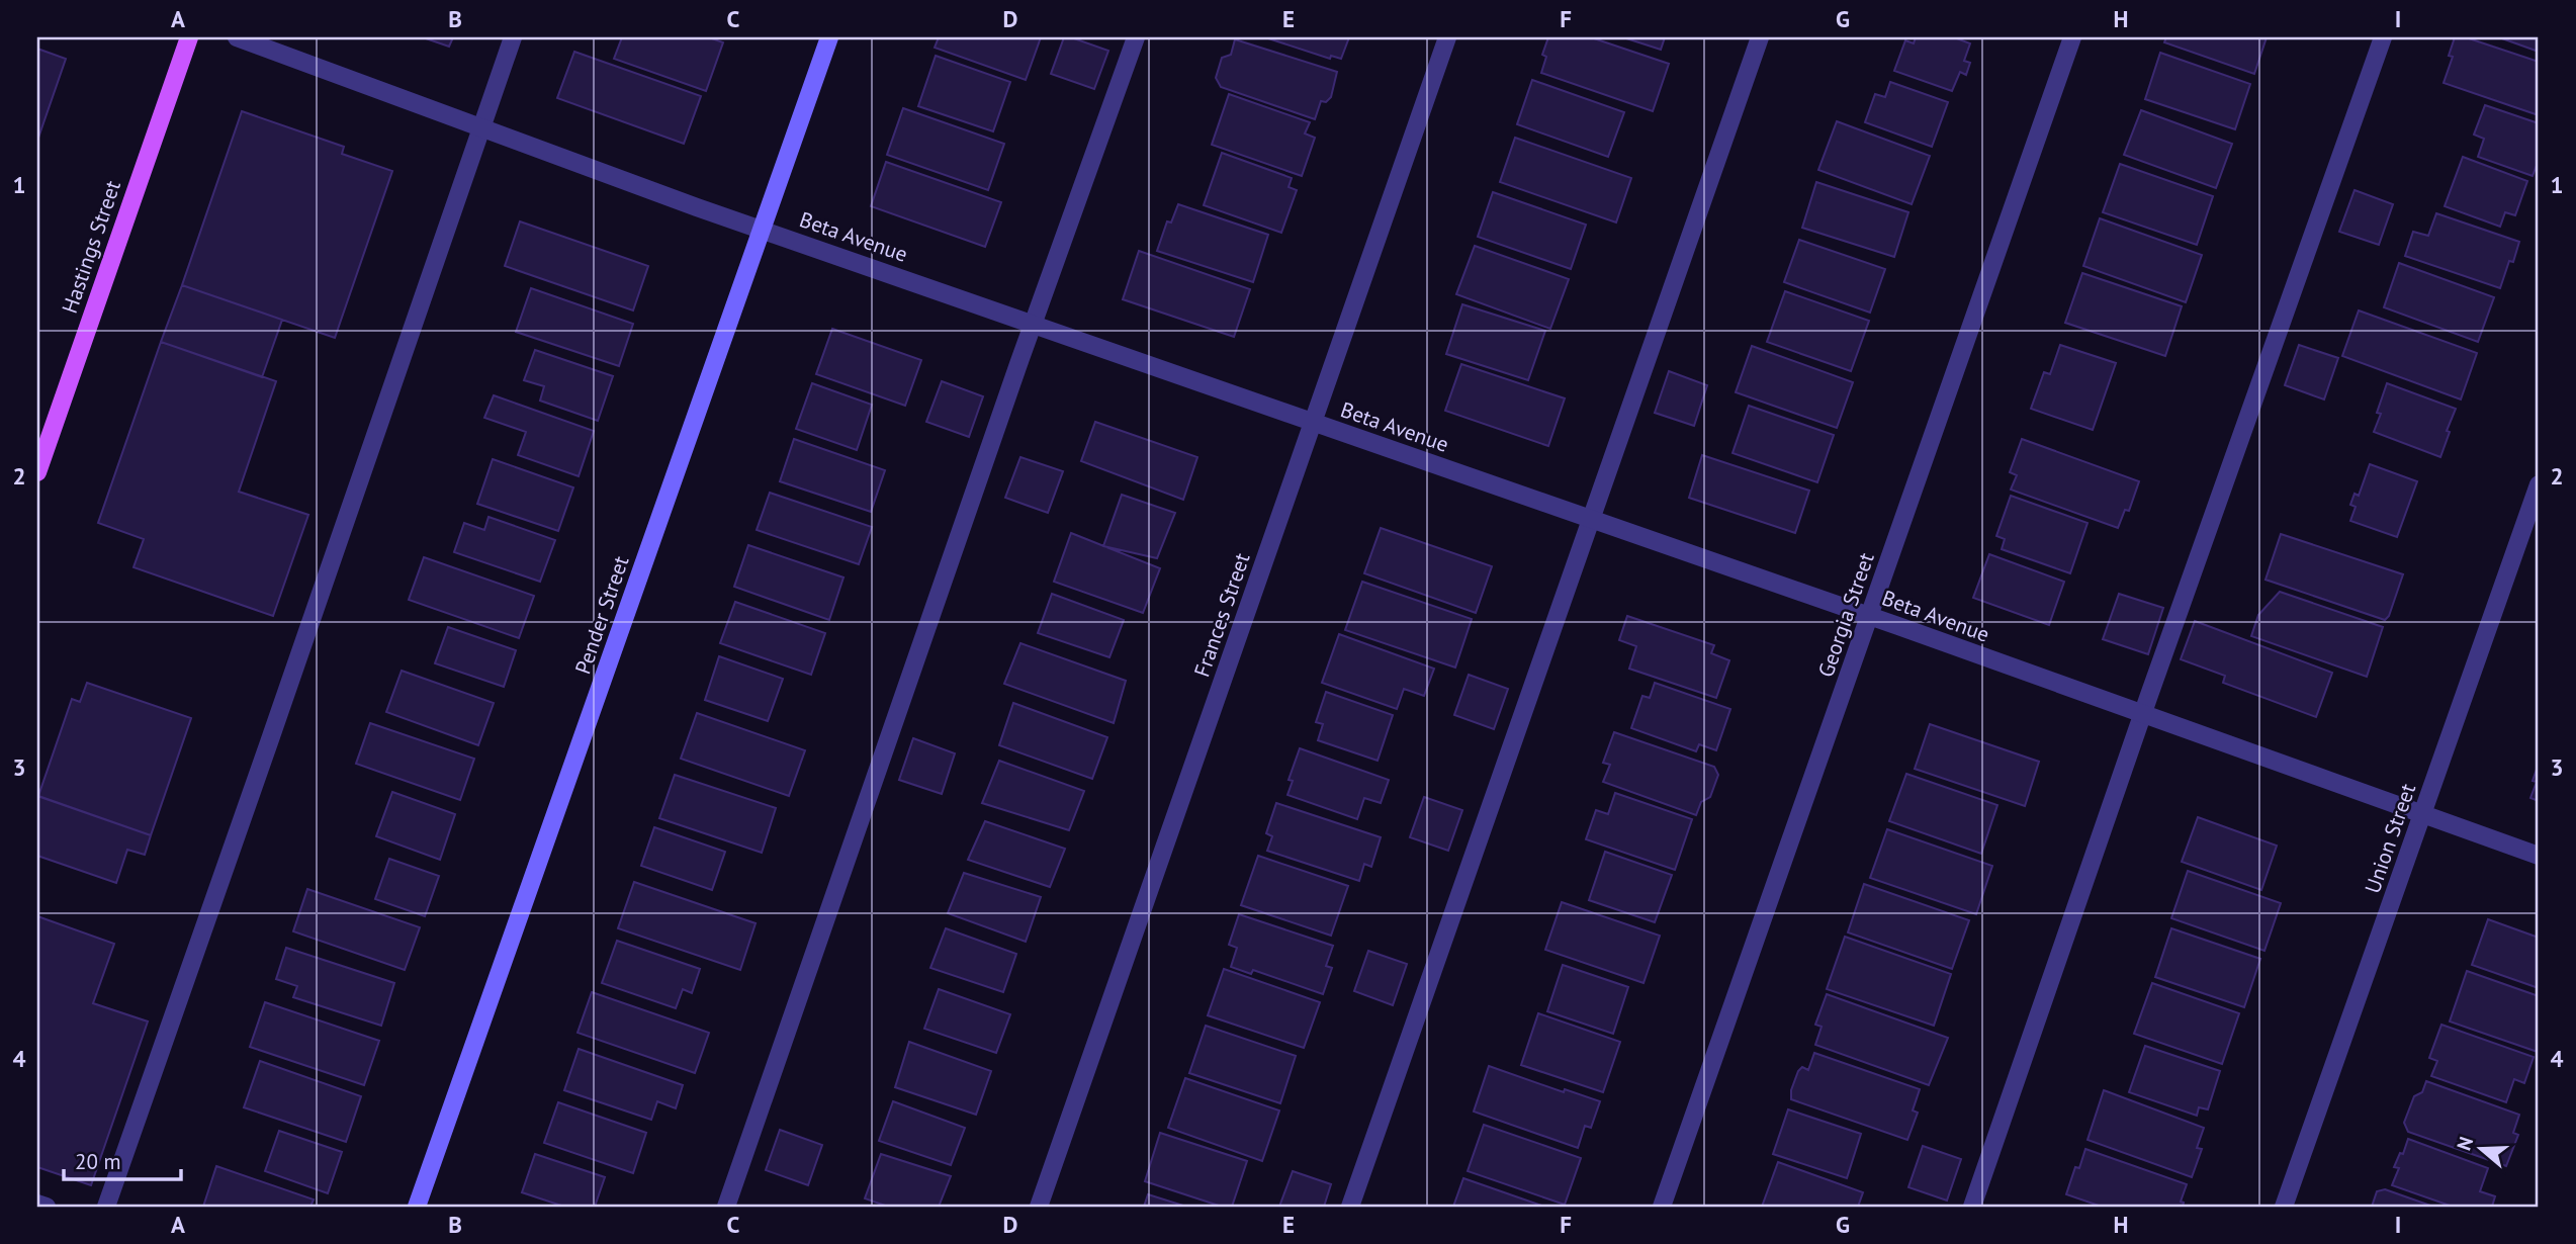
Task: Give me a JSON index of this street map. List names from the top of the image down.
{
  "streets": {
    "main road": ["Hastings Street"],
    "street": [
      "Beta Avenue",
      "Pender Street",
      "Frances Street",
      "Georgia Street",
      "Union Street"
    ]
  },
  "crossings": [
    ["Beta Avenue", "Pender Street"],
    ["Beta Avenue", "Frances Street"],
    ["Beta Avenue", "Georgia Street"],
    ["Beta Avenue", "Union Street"]
  ],
  "scale_bar": "20 m",
  "north": "left",
  "grid": {
    "columns": [
      "A",
      "B",
      "C",
      "D",
      "E",
      "F",
      "G",
      "H",
      "I"
    ],
    "rows": [
      "1",
      "2",
      "3",
      "4"
    ]
  }
}
